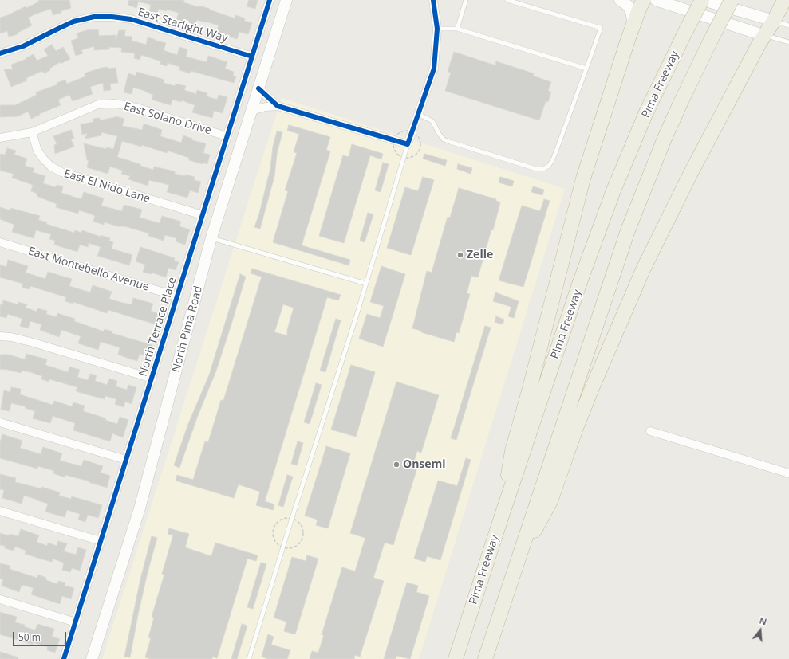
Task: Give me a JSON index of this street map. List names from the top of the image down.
{
  "streets": {
    "highway": ["Pima Freeway"],
    "main road": ["North Pima Road"],
    "street": [
      "East Starlight Way",
      "East Solano Drive",
      "East El Nido Lane",
      "East Montebello Avenue",
      "North Terrace Place"
    ]
  },
  "crossings": [
    ["East Starlight Way", "North Terrace Place"],
    ["East Solano Drive", "East El Nido Lane"],
    ["East Solano Drive", "North Terrace Place"],
    ["East El Nido Lane", "North Terrace Place"],
    ["East Montebello Avenue", "North Terrace Place"]
  ],
  "places": ["Zelle", "Onsemi"],
  "scale_bar": "50 m",
  "north": "top"
}
